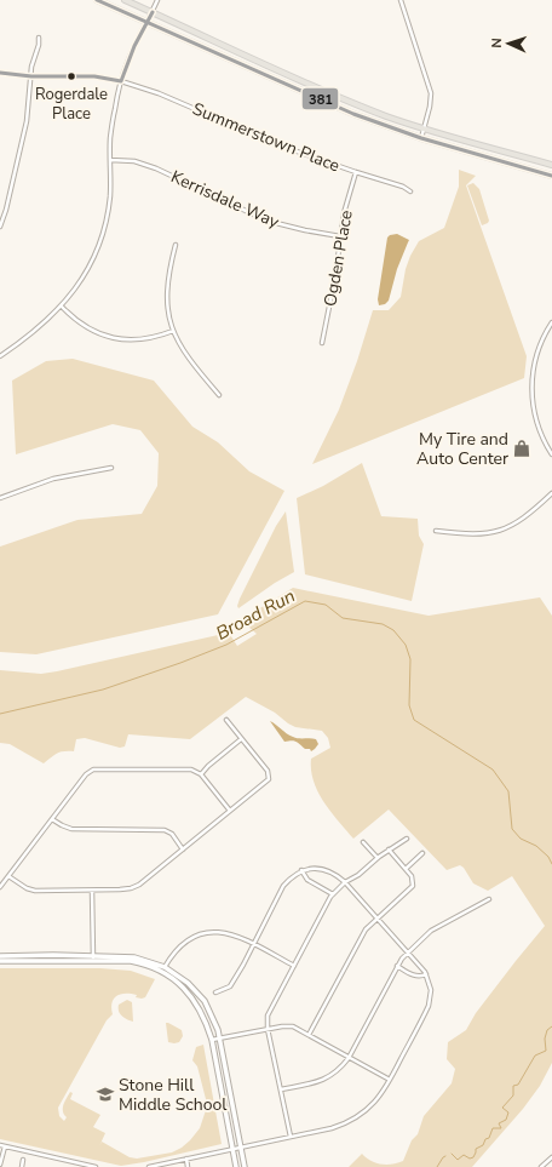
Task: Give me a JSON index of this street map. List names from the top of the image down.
{
  "streets": {
    "street": ["Summerstown Place", "Kerrisdale Way", "Ogden Place"]
  },
  "crossings": [
    ["Summerstown Place", "Ogden Place"],
    ["Kerrisdale Way", "Ogden Place"]
  ],
  "water": ["Broad Run"],
  "places": {
    "other": ["Rogerdale Place"],
    "shop": ["My Tire and Auto Center"],
    "school or university": ["Stone Hill Middle School"]
  },
  "lines": ["transit line 381"],
  "north": "left"
}
